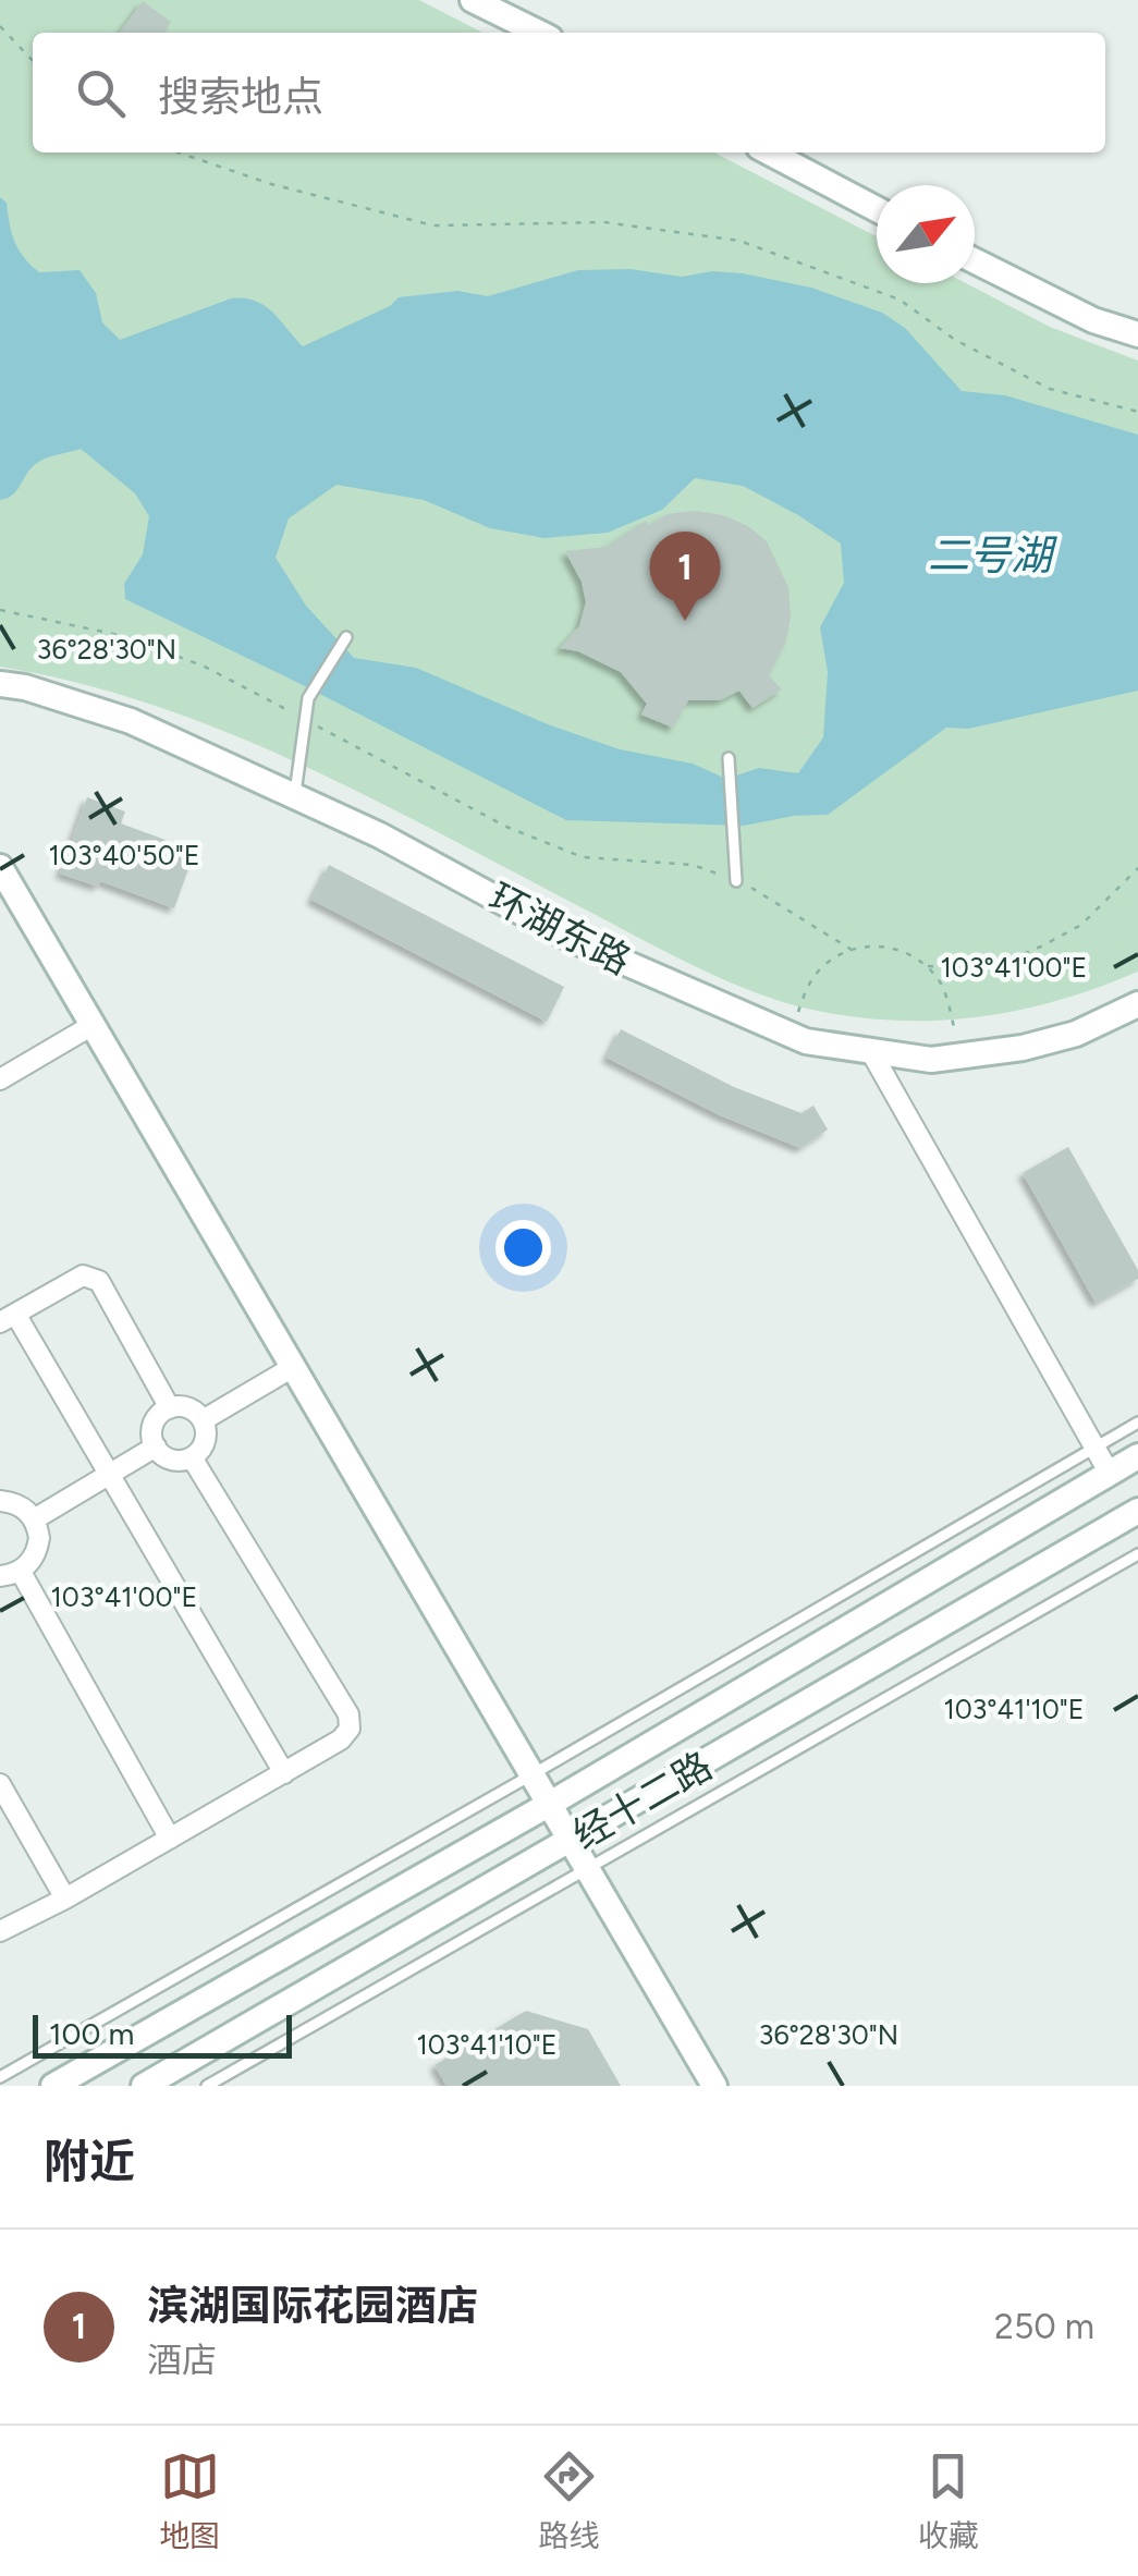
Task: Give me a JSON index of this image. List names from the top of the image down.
{
  "streets": {
    "street": ["环湖东路", "经十二路"]
  },
  "water": ["二号湖"],
  "scale_bar": "100 m",
  "north": "top right",
  "page": {
    "search": "搜索地点",
    "pins": "1",
    "scale": "100 m",
    "heading": "附近",
    "list": [
      {
        "mark": "1",
        "name": "滨湖国际花园酒店",
        "note": "酒店",
        "value": "250 m"
      }
    ],
    "nav": ["地图", "路线", "收藏"]
  },
  "coordinates": [
    "36°28'30\"N",
    "103°40'50\"E",
    "103°41'00\"E",
    "103°41'10\"E"
  ]
}
